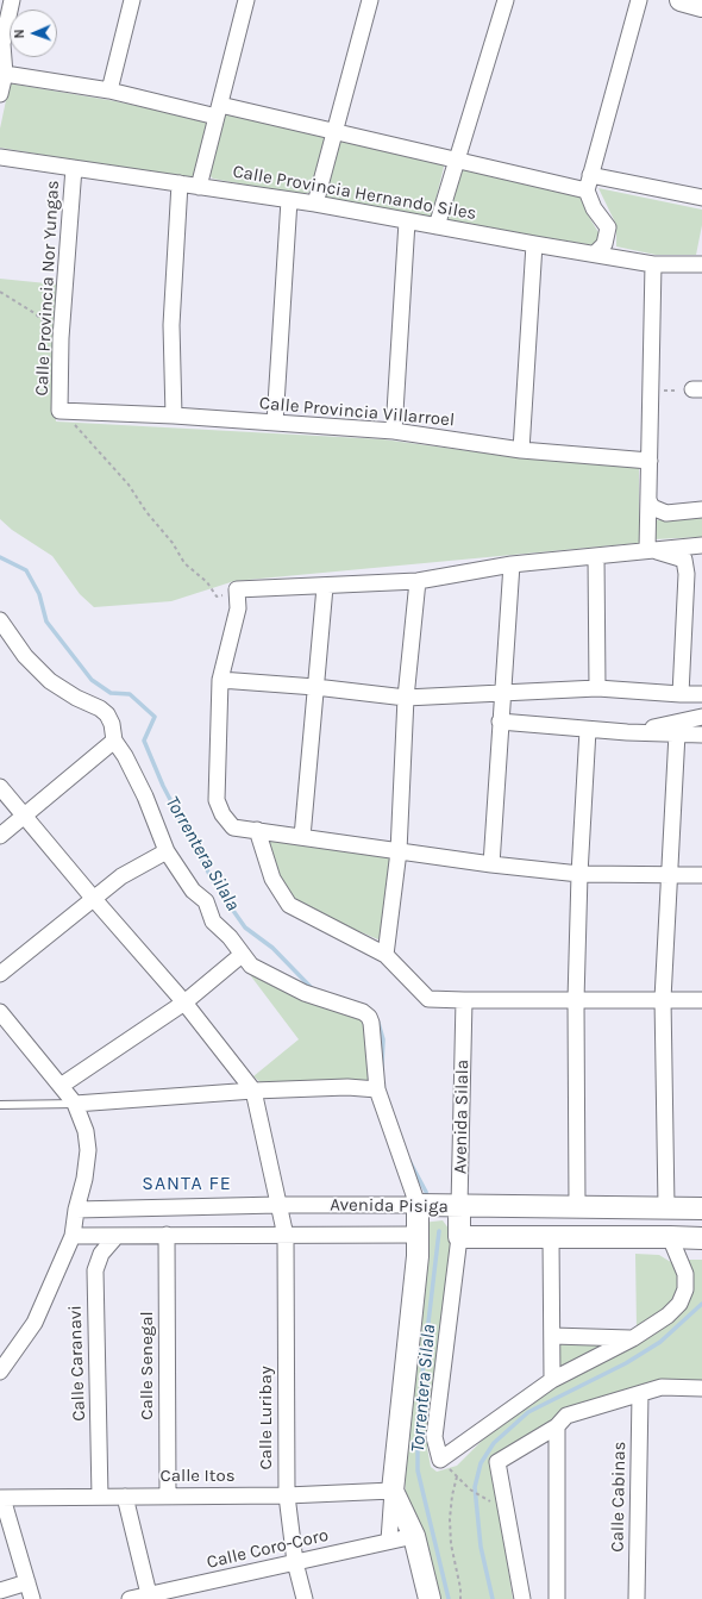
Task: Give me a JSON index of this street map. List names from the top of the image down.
{
  "streets": {
    "street": [
      "Calle Provincia Hernando Siles",
      "Calle Provincia Nor Yungas",
      "Calle Provincia Villarroel",
      "Avenida Silala",
      "Avenida Pisiga",
      "Calle Caranavi",
      "Calle Senegal",
      "Calle Luribay",
      "Calle Itos",
      "Calle Cabinas",
      "Calle Coro-Coro"
    ]
  },
  "crossings": [
    ["Calle Provincia Hernando Siles", "Calle Provincia Nor Yungas"],
    ["Calle Provincia Nor Yungas", "Calle Provincia Villarroel"],
    ["Avenida Silala", "Avenida Pisiga"],
    ["Avenida Pisiga", "Calle Caranavi"],
    ["Avenida Pisiga", "Calle Senegal"],
    ["Avenida Pisiga", "Calle Luribay"],
    ["Calle Caranavi", "Calle Itos"],
    ["Calle Senegal", "Calle Itos"],
    ["Calle Luribay", "Calle Itos"],
    ["Calle Luribay", "Calle Coro-Coro"]
  ],
  "districts": ["SANTA FE"],
  "water": ["Torrentera Silala"],
  "north": "left"
}
